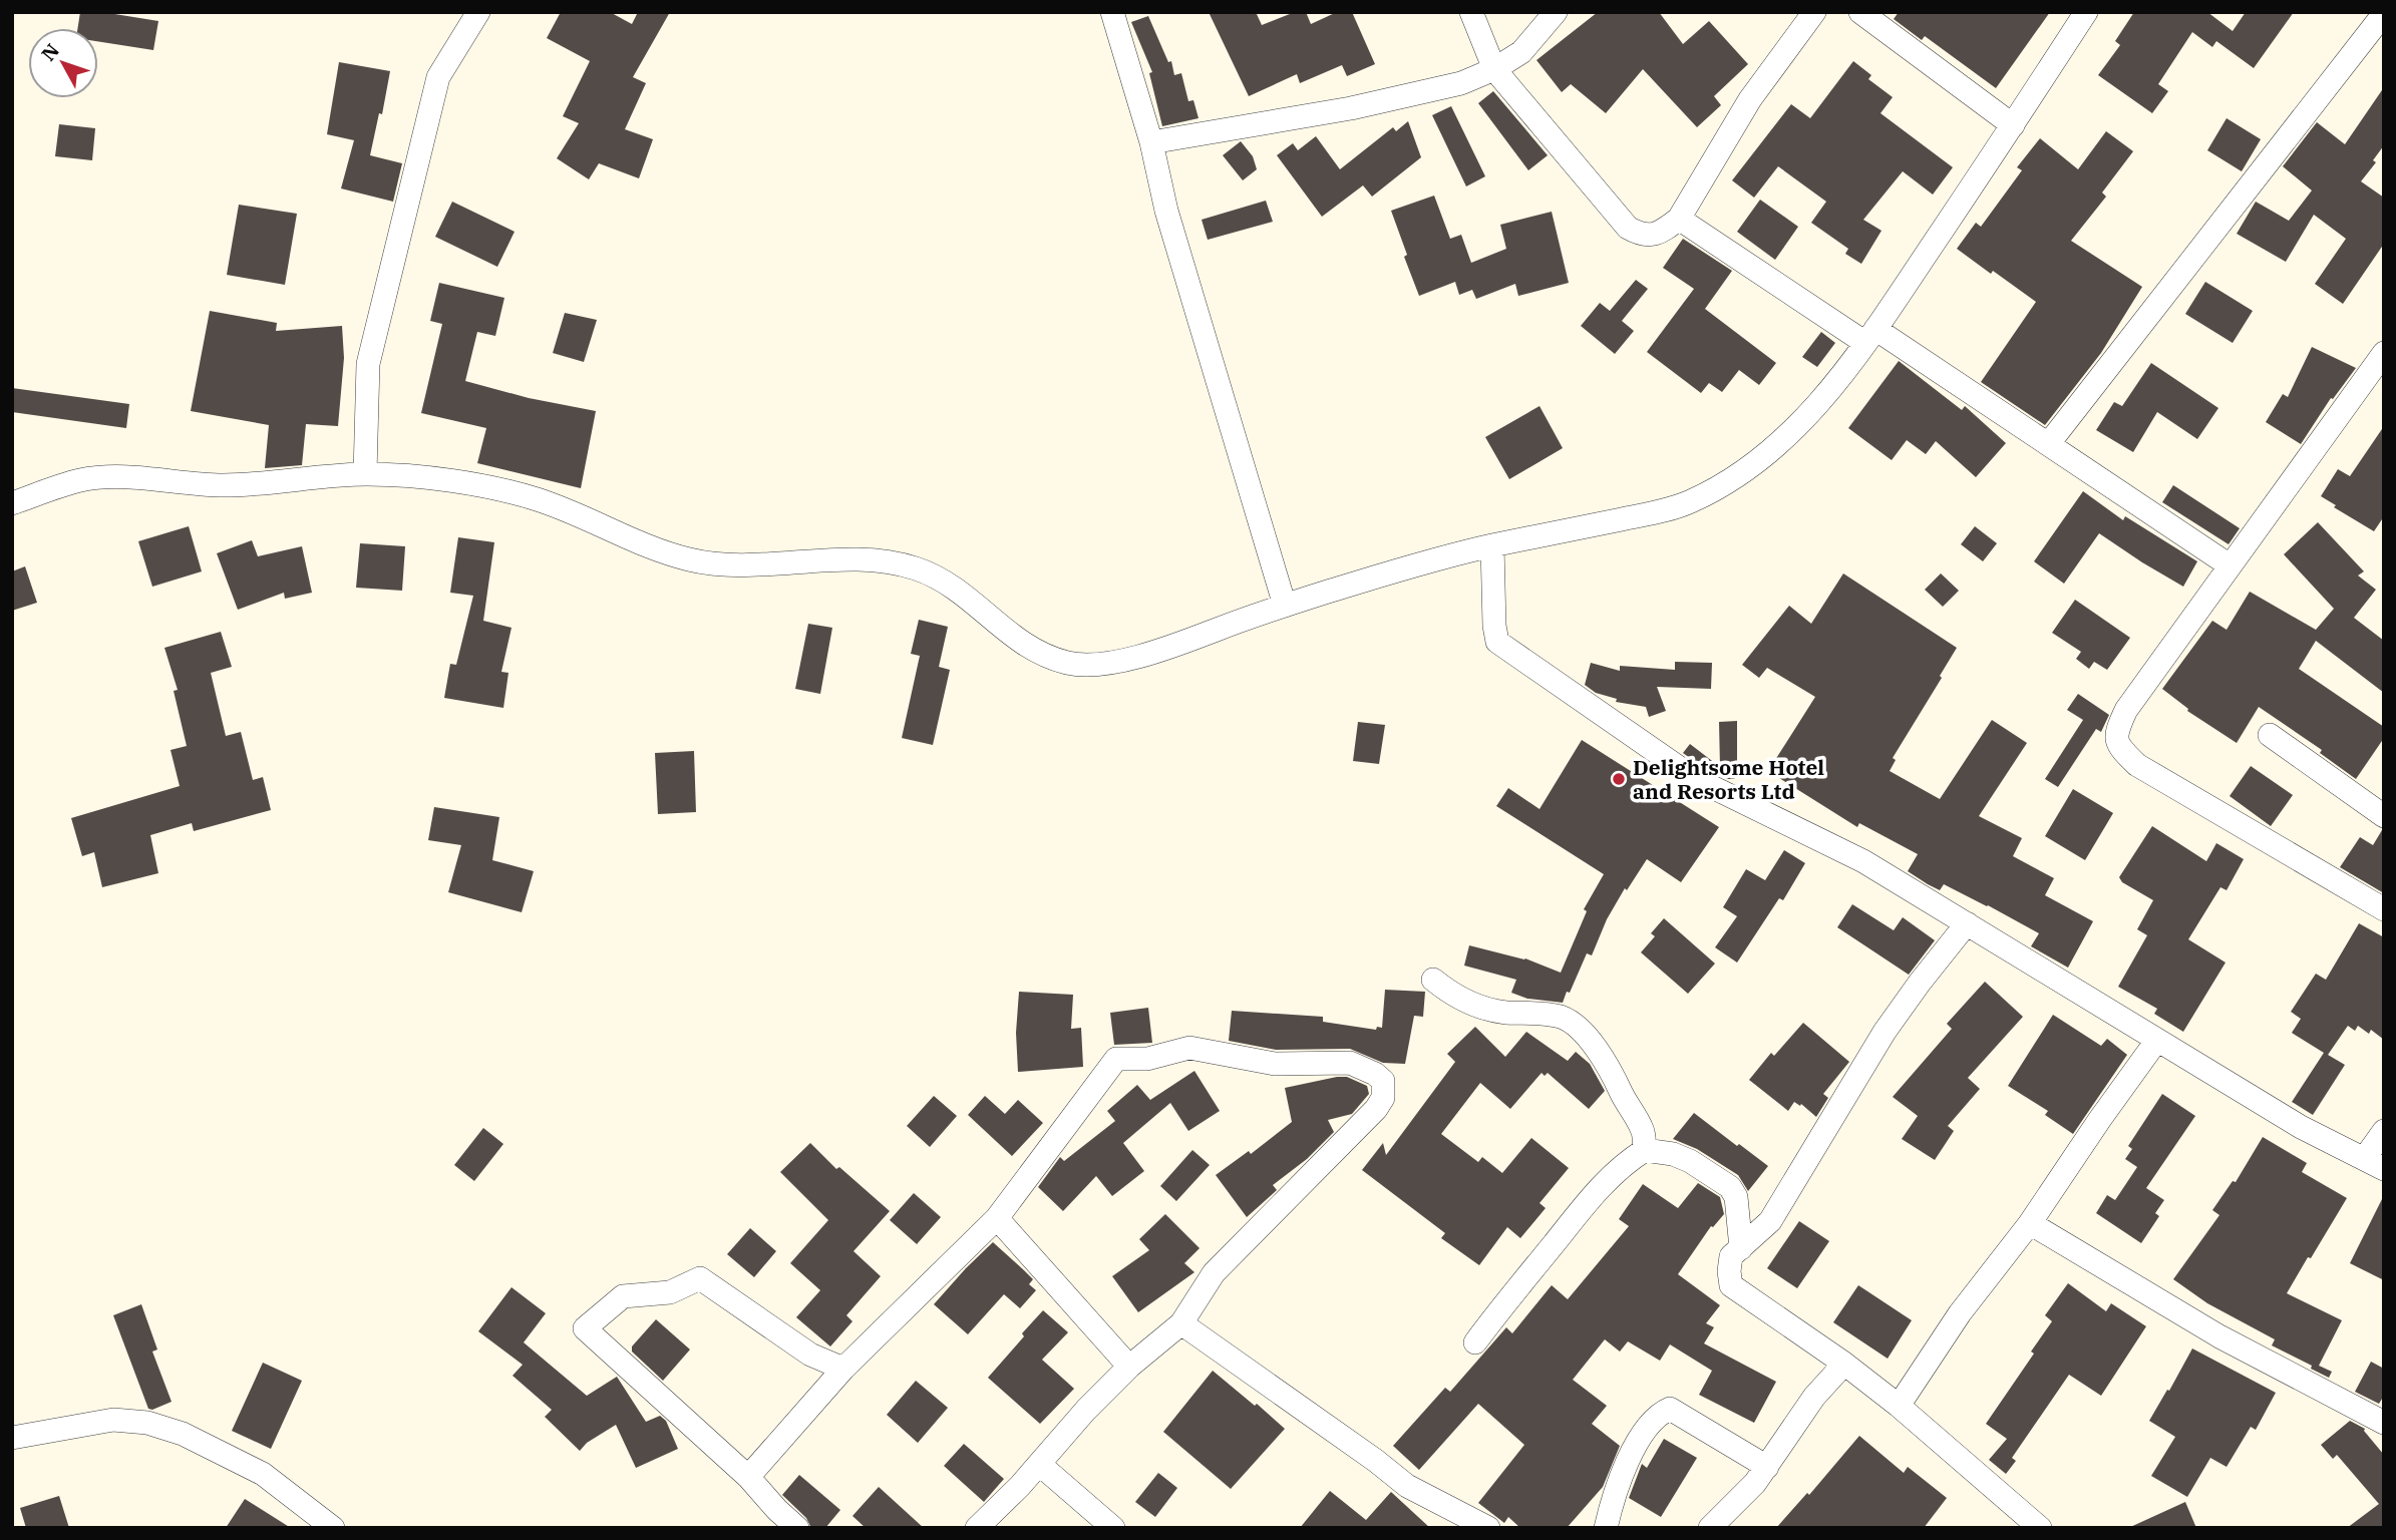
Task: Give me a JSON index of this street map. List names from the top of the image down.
{
  "places": ["Delightsome Hotel and Resorts Ltd"],
  "north": "top left"
}
